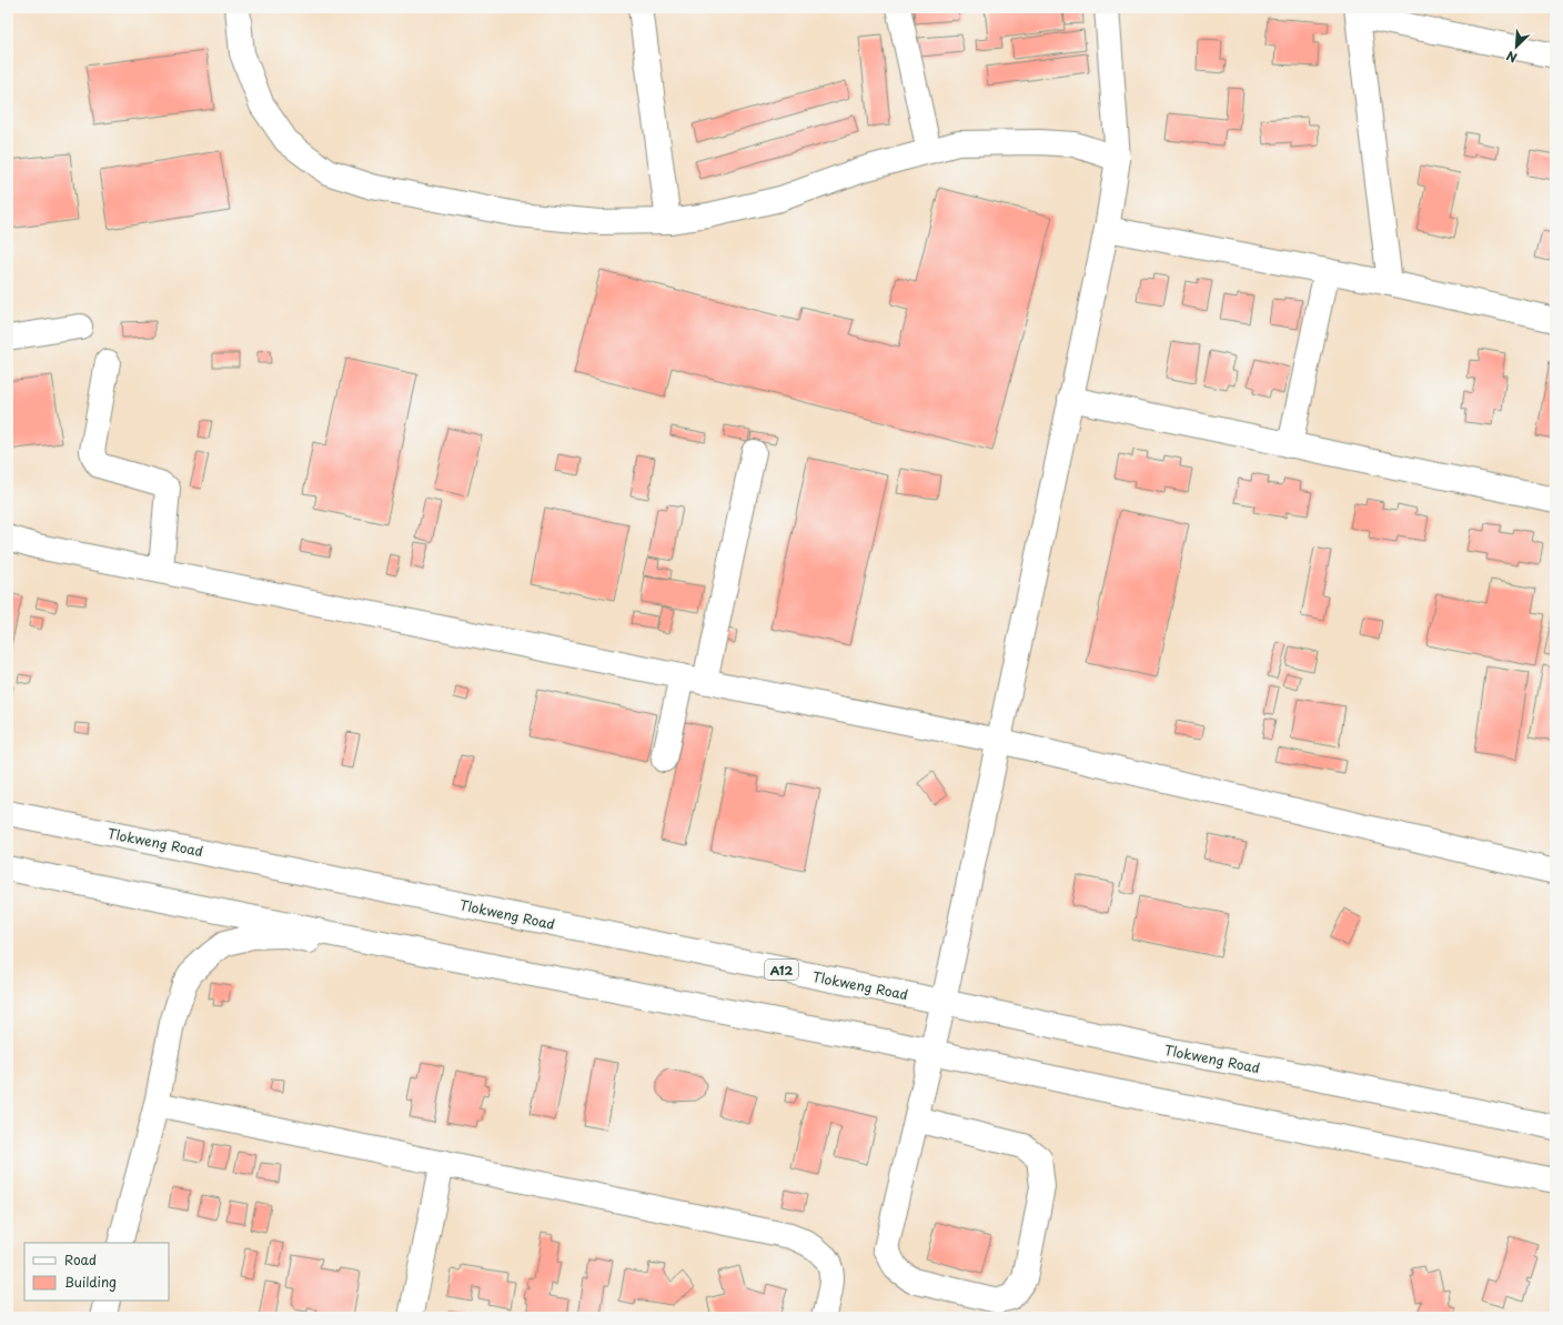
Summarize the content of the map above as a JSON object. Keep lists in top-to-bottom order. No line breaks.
{"streets":{"street":["Tlokweng Road","A12"]},"legend":["Road","Building"],"north":"bottom left"}
